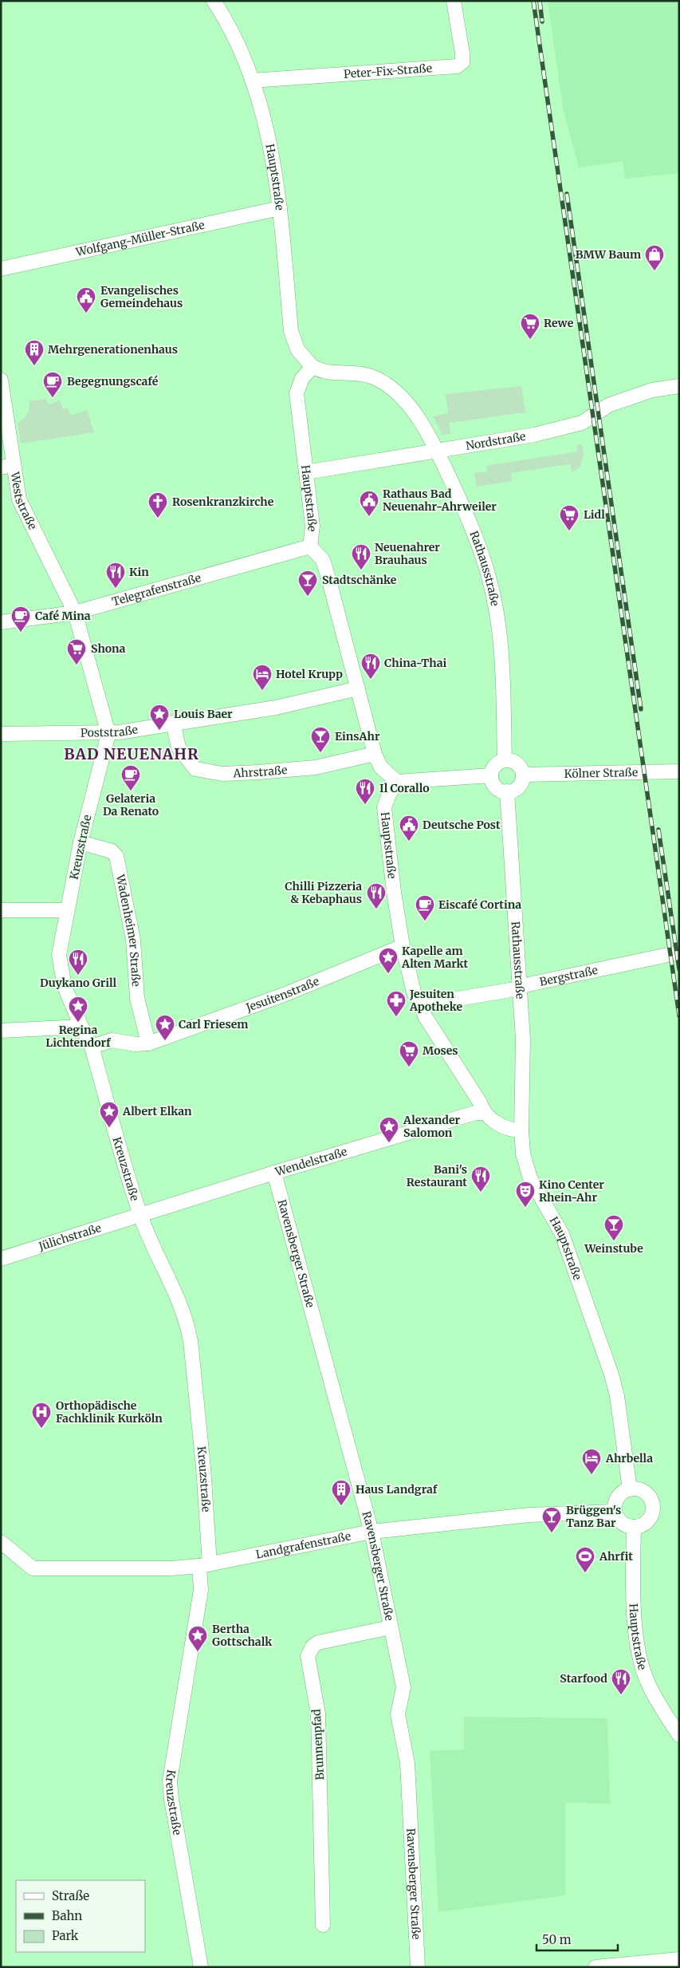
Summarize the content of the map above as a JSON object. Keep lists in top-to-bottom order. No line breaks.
{"streets":{"street":["Peter-Fix-Straße","Hauptstraße","Wolfgang-Müller-Straße","Nordstraße","Weststraße","Rathausstraße","Telegrafenstraße","Poststraße","Ahrstraße","Kölner Straße","Kreuzstraße","Wadenheimer Straße","Bergstraße","Jesuitenstraße","Wendelstraße","Jülichstraße","Ravensberger Straße","Landgrafenstraße","Brunnenpfad"]},"crossings":[["Peter-Fix-Straße","Hauptstraße"],["Hauptstraße","Wolfgang-Müller-Straße"],["Hauptstraße","Nordstraße"],["Hauptstraße","Rathausstraße"],["Hauptstraße","Telegrafenstraße"],["Hauptstraße","Poststraße"],["Hauptstraße","Ahrstraße"],["Hauptstraße","Bergstraße"],["Hauptstraße","Jesuitenstraße"],["Hauptstraße","Wendelstraße"],["Hauptstraße","Landgrafenstraße"],["Nordstraße","Rathausstraße"],["Weststraße","Telegrafenstraße"],["Rathausstraße","Kölner Straße"],["Rathausstraße","Bergstraße"],["Poststraße","Ahrstraße"],["Poststraße","Kreuzstraße"],["Kreuzstraße","Wadenheimer Straße"],["Kreuzstraße","Jesuitenstraße"],["Kreuzstraße","Wendelstraße"],["Kreuzstraße","Jülichstraße"],["Kreuzstraße","Landgrafenstraße"],["Wadenheimer Straße","Jesuitenstraße"],["Wendelstraße","Jülichstraße"],["Wendelstraße","Ravensberger Straße"],["Ravensberger Straße","Landgrafenstraße"],["Ravensberger Straße","Brunnenpfad"]],"districts":["BAD NEUENAHR"],"places":{"shop":["BMW Baum"],"public building":["Evangelisches Gemeindehaus","Rathaus Bad Neuenahr-Ahrweiler","Deutsche Post"],"supermarket":["Rewe","Lidl","Shona","Moses"],"building":["Mehrgenerationenhaus","Haus Landgraf"],"cafe":["Begegnungscafé","Café Mina","Gelateria Da Renato","Eiscafé Cortina"],"church":["Rosenkranzkirche"],"restaurant":["Neuenahrer Brauhaus","Kin","China-Thai","Il Corallo","Chilli Pizzeria & Kebaphaus","Duykano Grill","Bani's Restaurant","Starfood"],"bar":["Stadtschänke","EinsAhr","Weinstube","Brüggen's Tanz Bar"],"hotel":["Hotel Krupp","Ahrbella"],"place":["Louis Baer","Kapelle am Alten Markt","Regina Lichtendorf","Carl Friesem","Albert Elkan","Alexander Salomon","Bertha Gottschalk"],"pharmacy":["Jesuiten Apotheke"],"theatre":["Kino Center Rhein-Ahr"],"hospital":["Orthopädische Fachklinik Kurköln"],"sports":["Ahrfit"]},"legend":["Straße","Bahn","Park"],"scale_bar":"50 m"}
